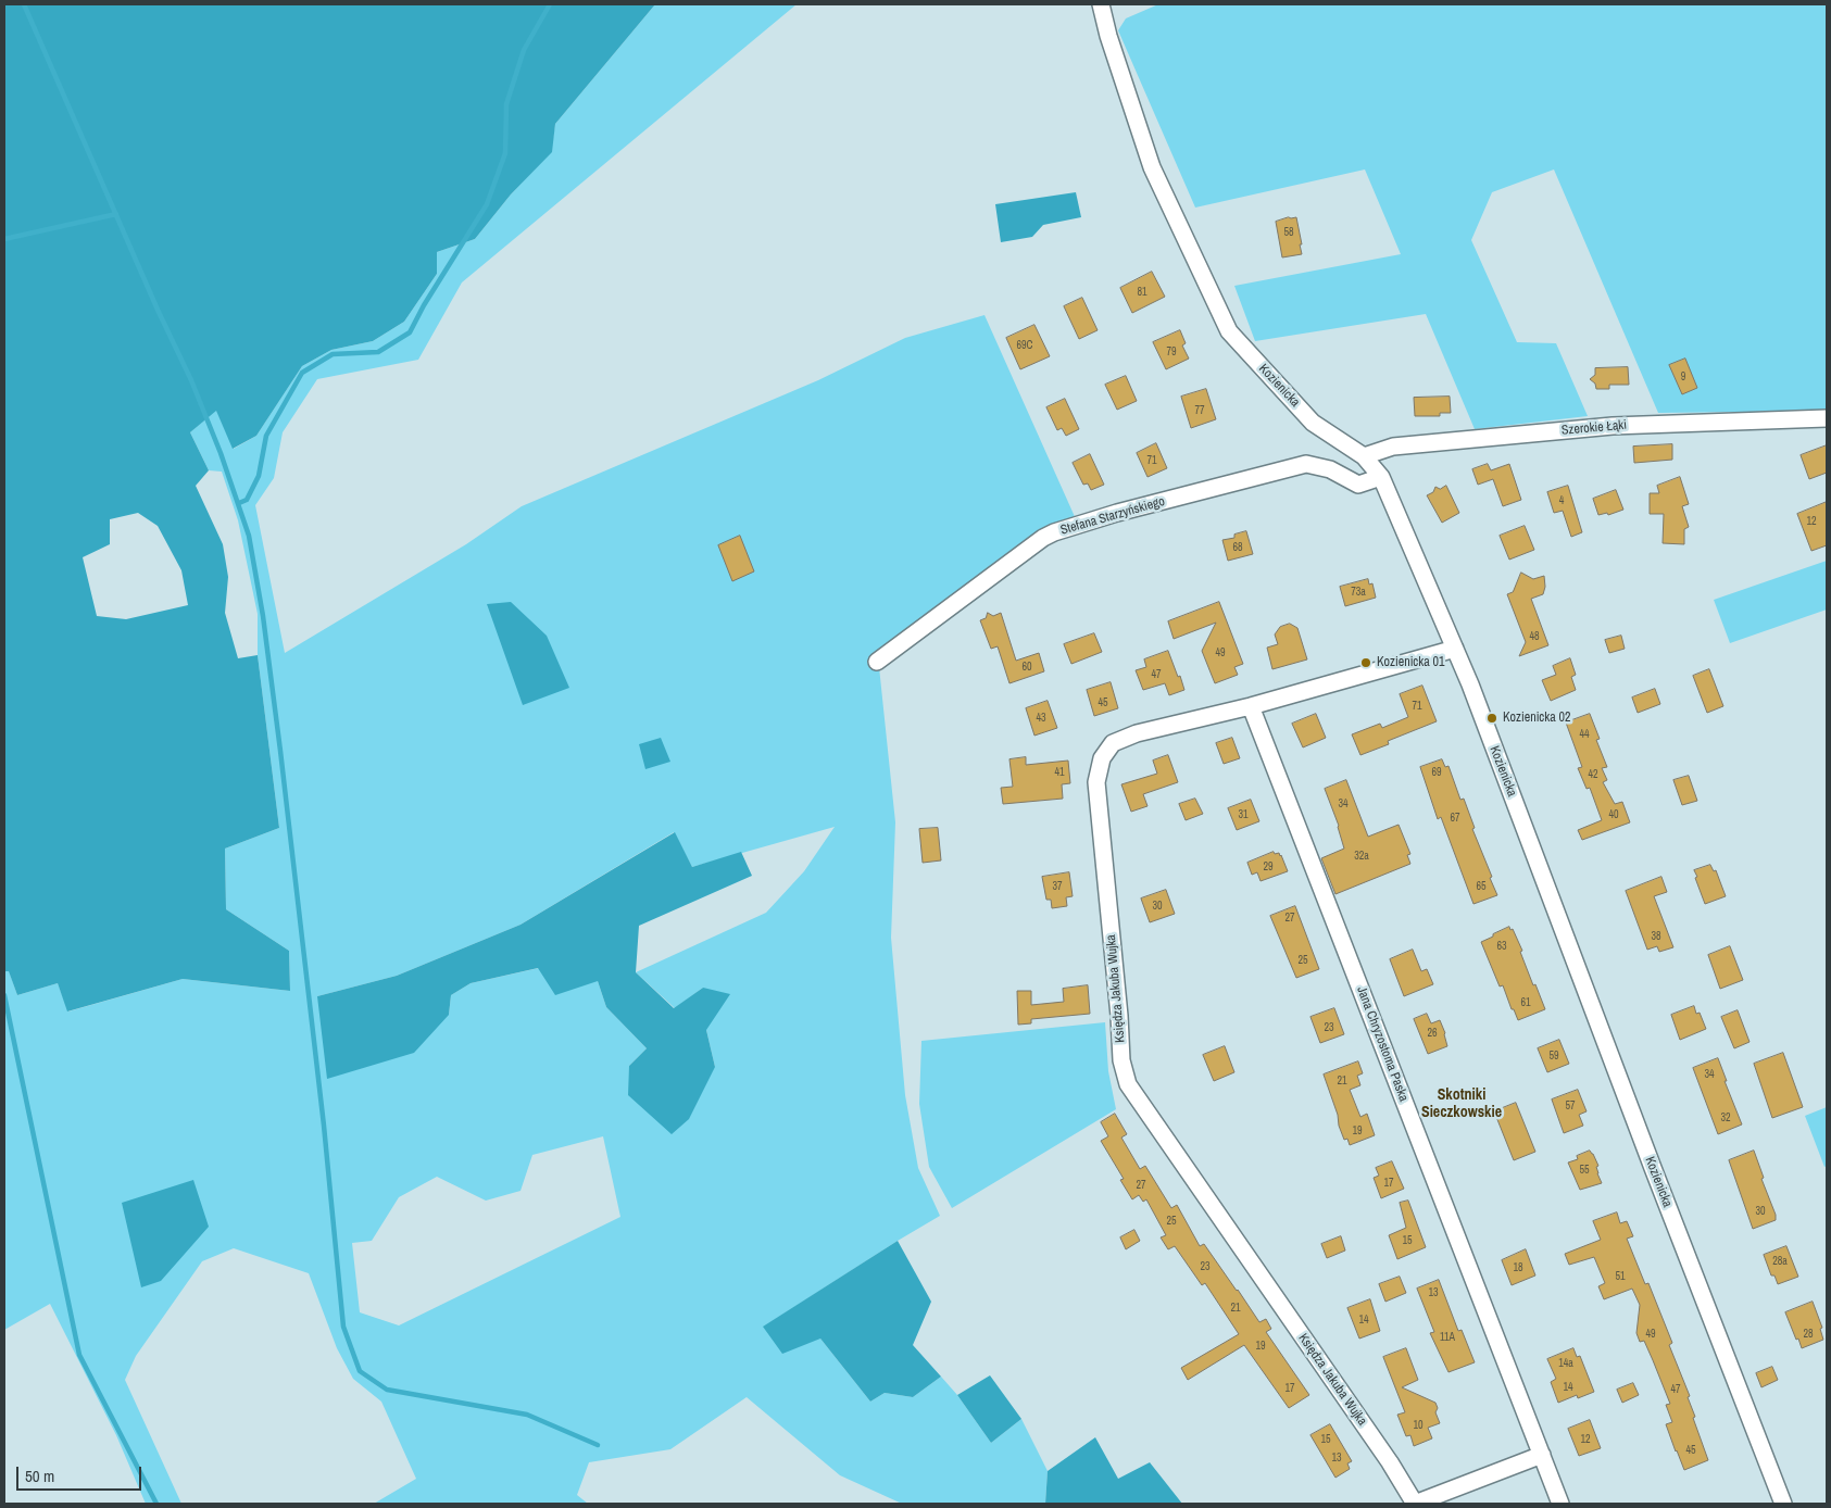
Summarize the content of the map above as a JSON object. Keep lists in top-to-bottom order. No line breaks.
{"streets":{"street":["Kozienicka","Szerokie Łąki","Stefana Starzyńskiego","Księdza Jakuba Wujka","Jana Chryzostoma Paska"]},"crossings":[["Kozienicka","Szerokie Łąki"],["Kozienicka","Stefana Starzyńskiego"],["Kozienicka","Księdza Jakuba Wujka"],["Księdza Jakuba Wujka","Jana Chryzostoma Paska"]],"districts":["Skotniki Sieczkowskie"],"places":["Kozienicka 01","Kozienicka 02"],"house_numbers":["58","81","69C","79","9","77","71","4","12","68","73a","48","49","60","47","45","71","43","44","41","69","42","34","31","40","67","32a","29","37","65","30","27","38","63","25","61","23","26","59","34","21","57","32","19","55","17","27","30","25","15","28a","23","18","51","13","21","14","49","28","11A","19","14a","14","17","47","10","15","12","45","13"],"scale_bar":"50 m"}
